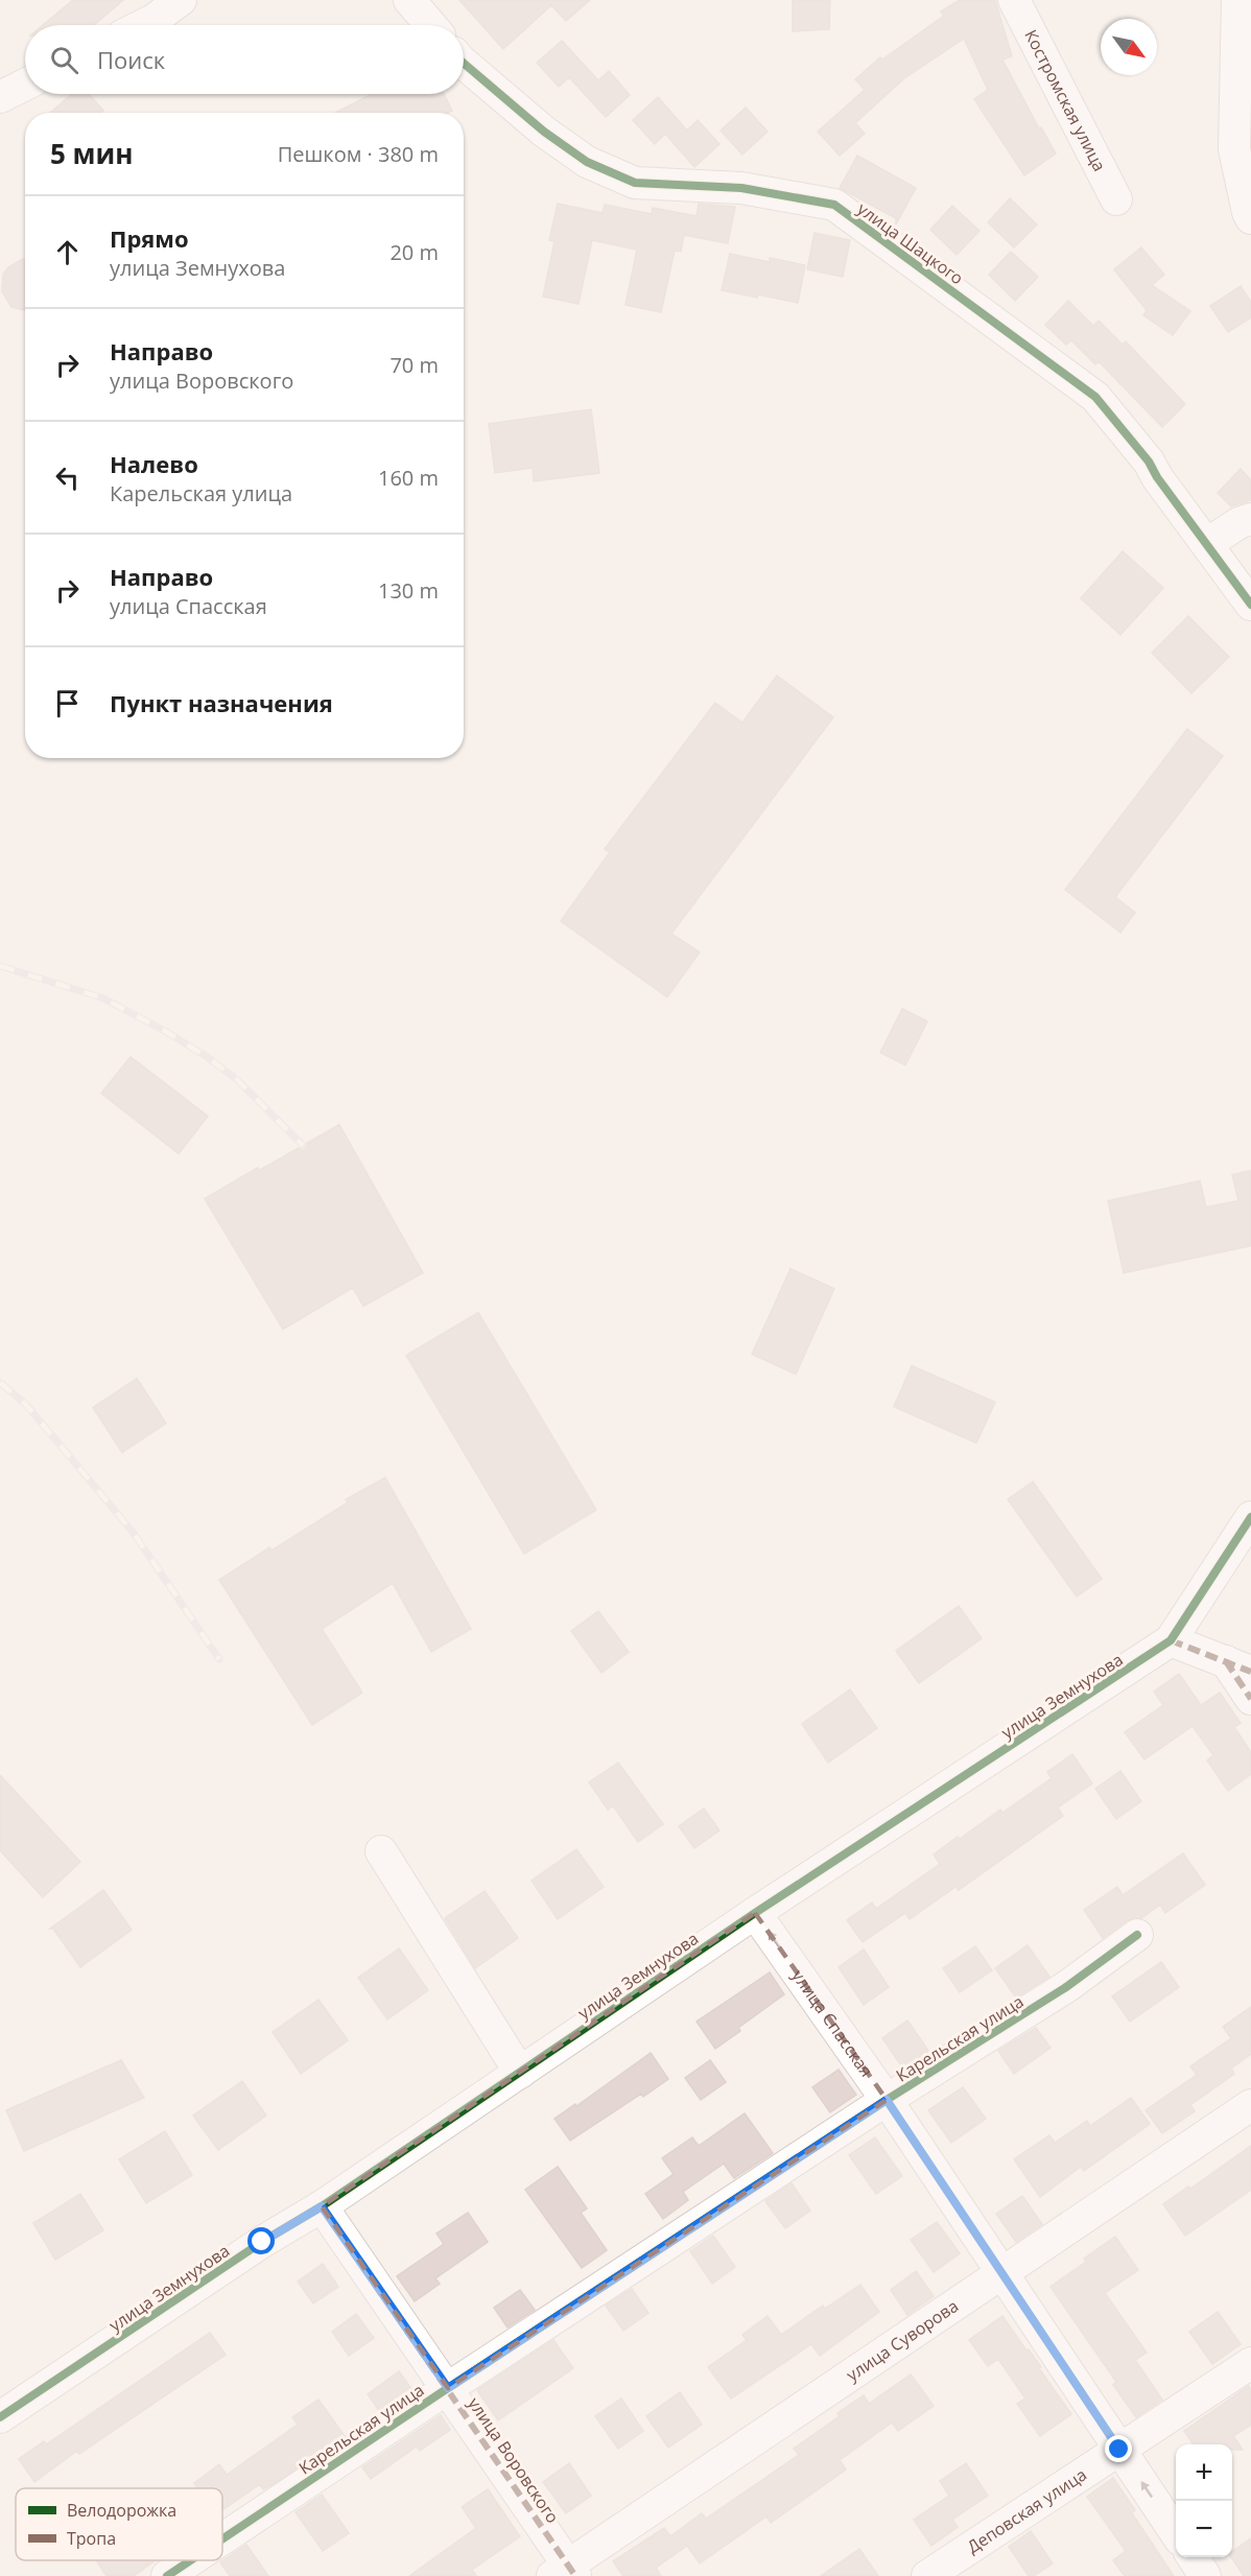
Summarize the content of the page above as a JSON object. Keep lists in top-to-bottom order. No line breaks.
{"streets":{"street":["Костромская улица","улица Шацкого","улица Земнухова","улица Спасская","Карельская улица","улица Суворова","улица Воровского","Деповская улица"]},"crossings":[["улица Земнухова","улица Спасская"],["улица Земнухова","улица Воровского"],["улица Спасская","Карельская улица"],["улица Спасская","улица Суворова"],["улица Спасская","Деповская улица"],["Карельская улица","улица Воровского"],["улица Суворова","улица Воровского"]],"one_way":["улица Спасская"],"legend":["Велодорожка","Тропа"],"north":"bottom right","page":{"search":"Поиск","heading":["5 мин","Пешком · 380 m"],"list":[["Прямо","улица Земнухова","20 m"],["Направо","улица Воровского","70 m"],["Налево","Карельская улица","160 m"],["Направо","улица Спасская","130 m"],"Пункт назначения"],"map_buttons":["+","−"]}}
